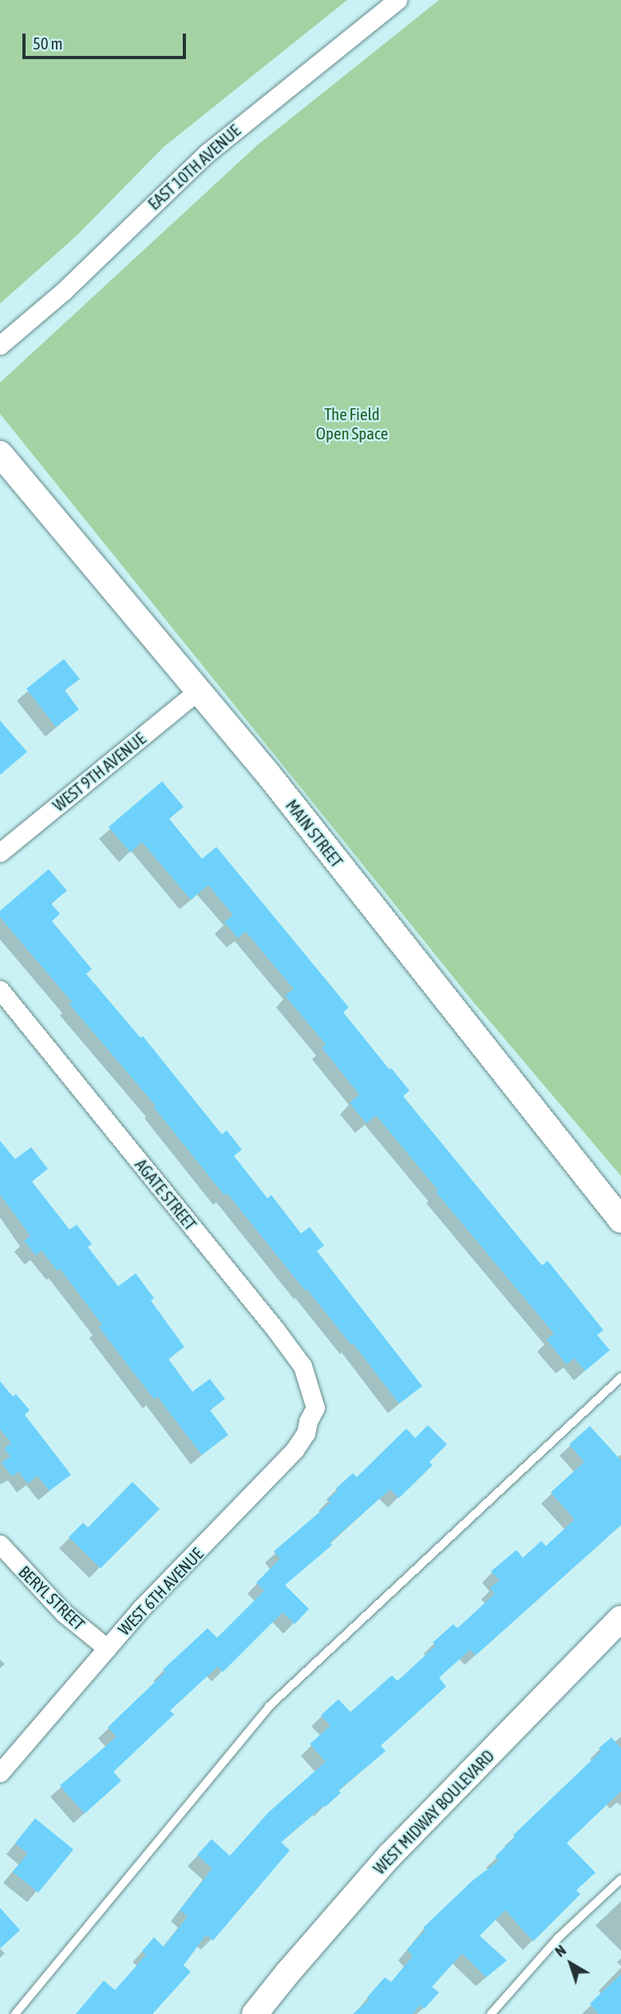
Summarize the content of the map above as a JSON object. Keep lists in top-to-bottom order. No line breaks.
{"streets":{"main road":["MAIN STREET","WEST MIDWAY BOULEVARD"],"street":["EAST 10TH AVENUE","WEST 9TH AVENUE","AGATE STREET","WEST 6TH AVENUE","BERYL STREET"]},"crossings":[["WEST 9TH AVENUE","MAIN STREET"],["AGATE STREET","WEST 6TH AVENUE"],["WEST 6TH AVENUE","BERYL STREET"]],"parks":["The Field Open Space"],"scale_bar":"50 m","north":"top left"}
